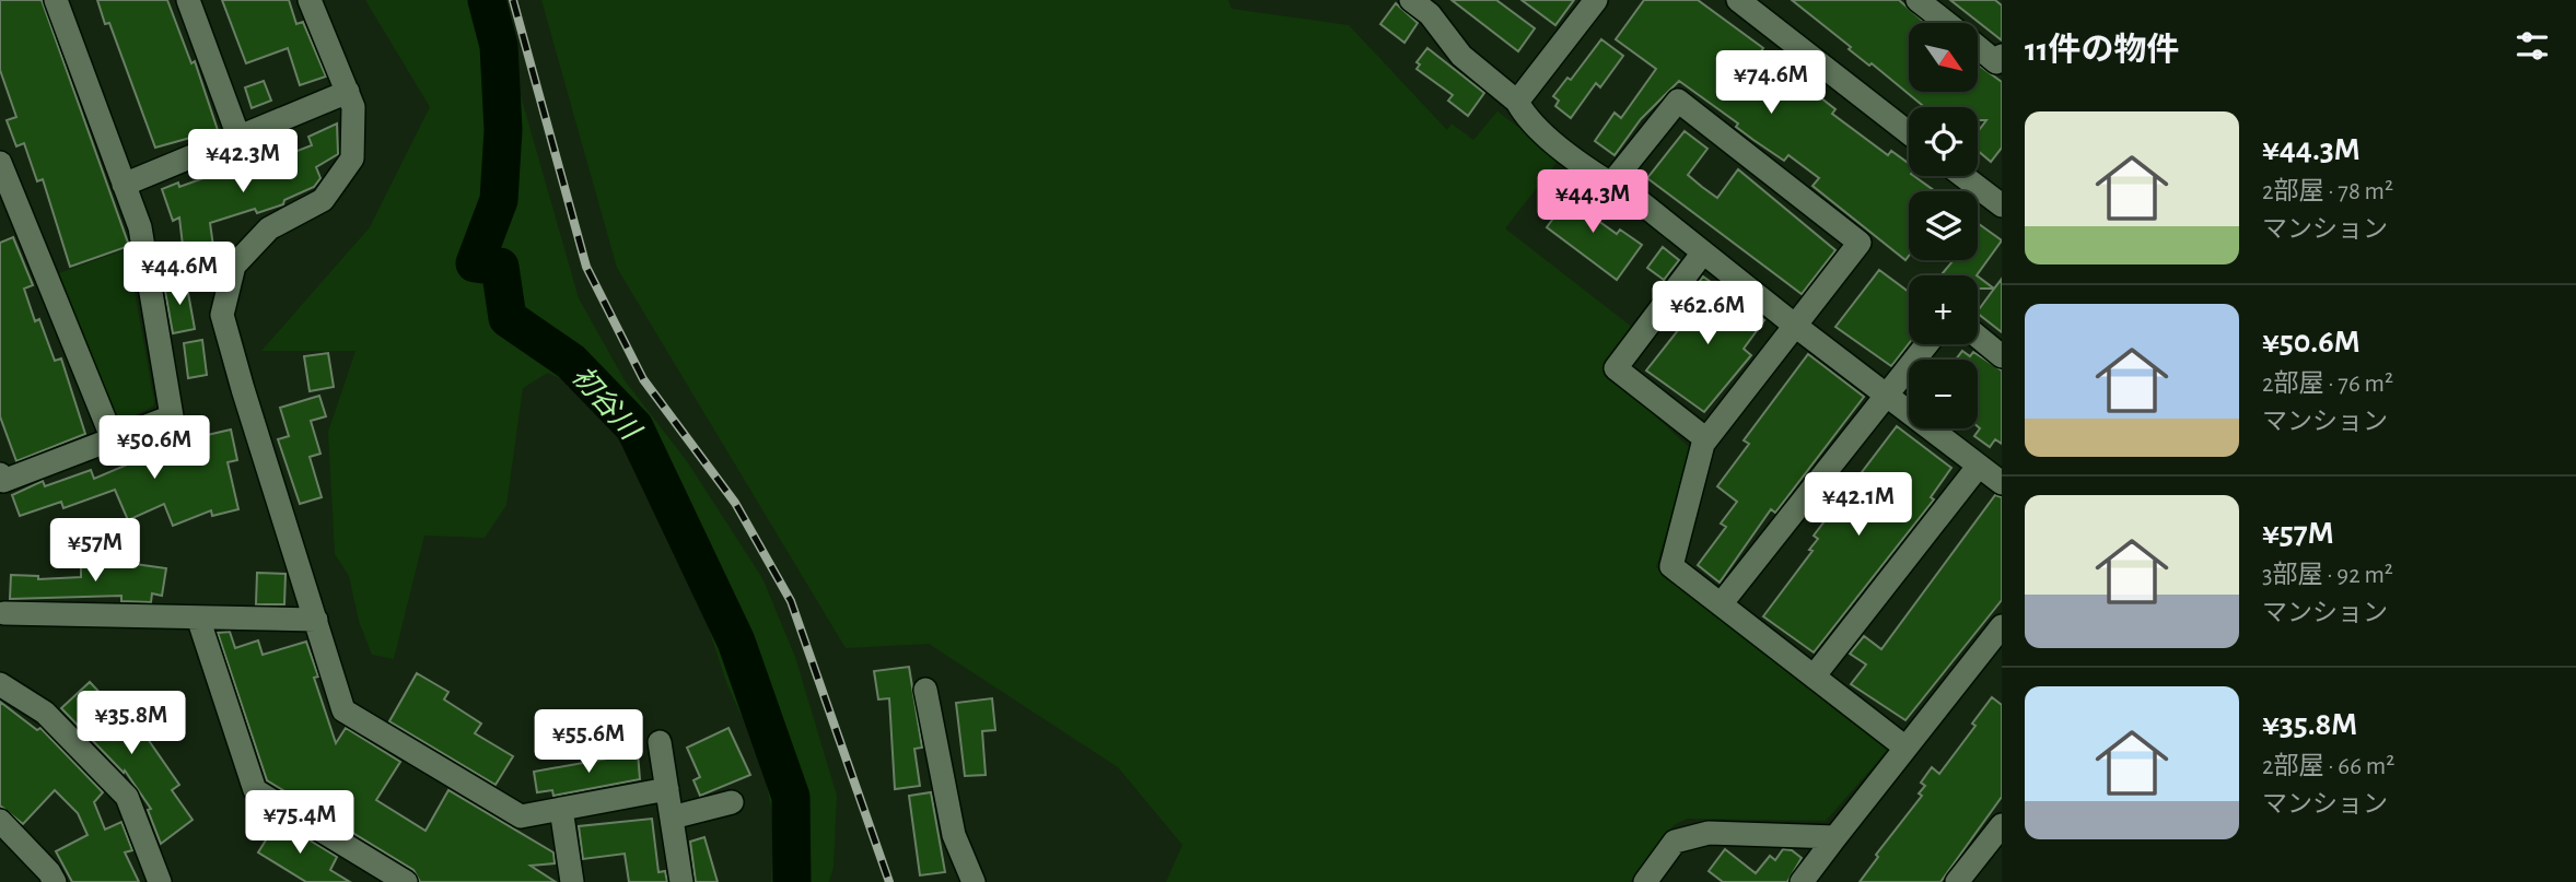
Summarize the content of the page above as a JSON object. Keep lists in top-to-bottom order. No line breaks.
{"water":["初谷川"],"north":"bottom right","page":{"heading":"11件の物件","map_buttons":["+","−"],"price":["¥74.6M","¥42.3M","¥44.3M","¥44.6M","¥62.6M","¥50.6M","¥42.1M","¥57M","¥35.8M","¥55.6M","¥75.4M"],"list":[{"name":"¥44.3M","note":"2部屋 · 78 m² · マンション"},{"name":"¥50.6M","note":"2部屋 · 76 m² · マンション"},{"name":"¥57M","note":"3部屋 · 92 m² · マンション"},{"name":"¥35.8M","note":"2部屋 · 66 m² · マンション"}]}}
